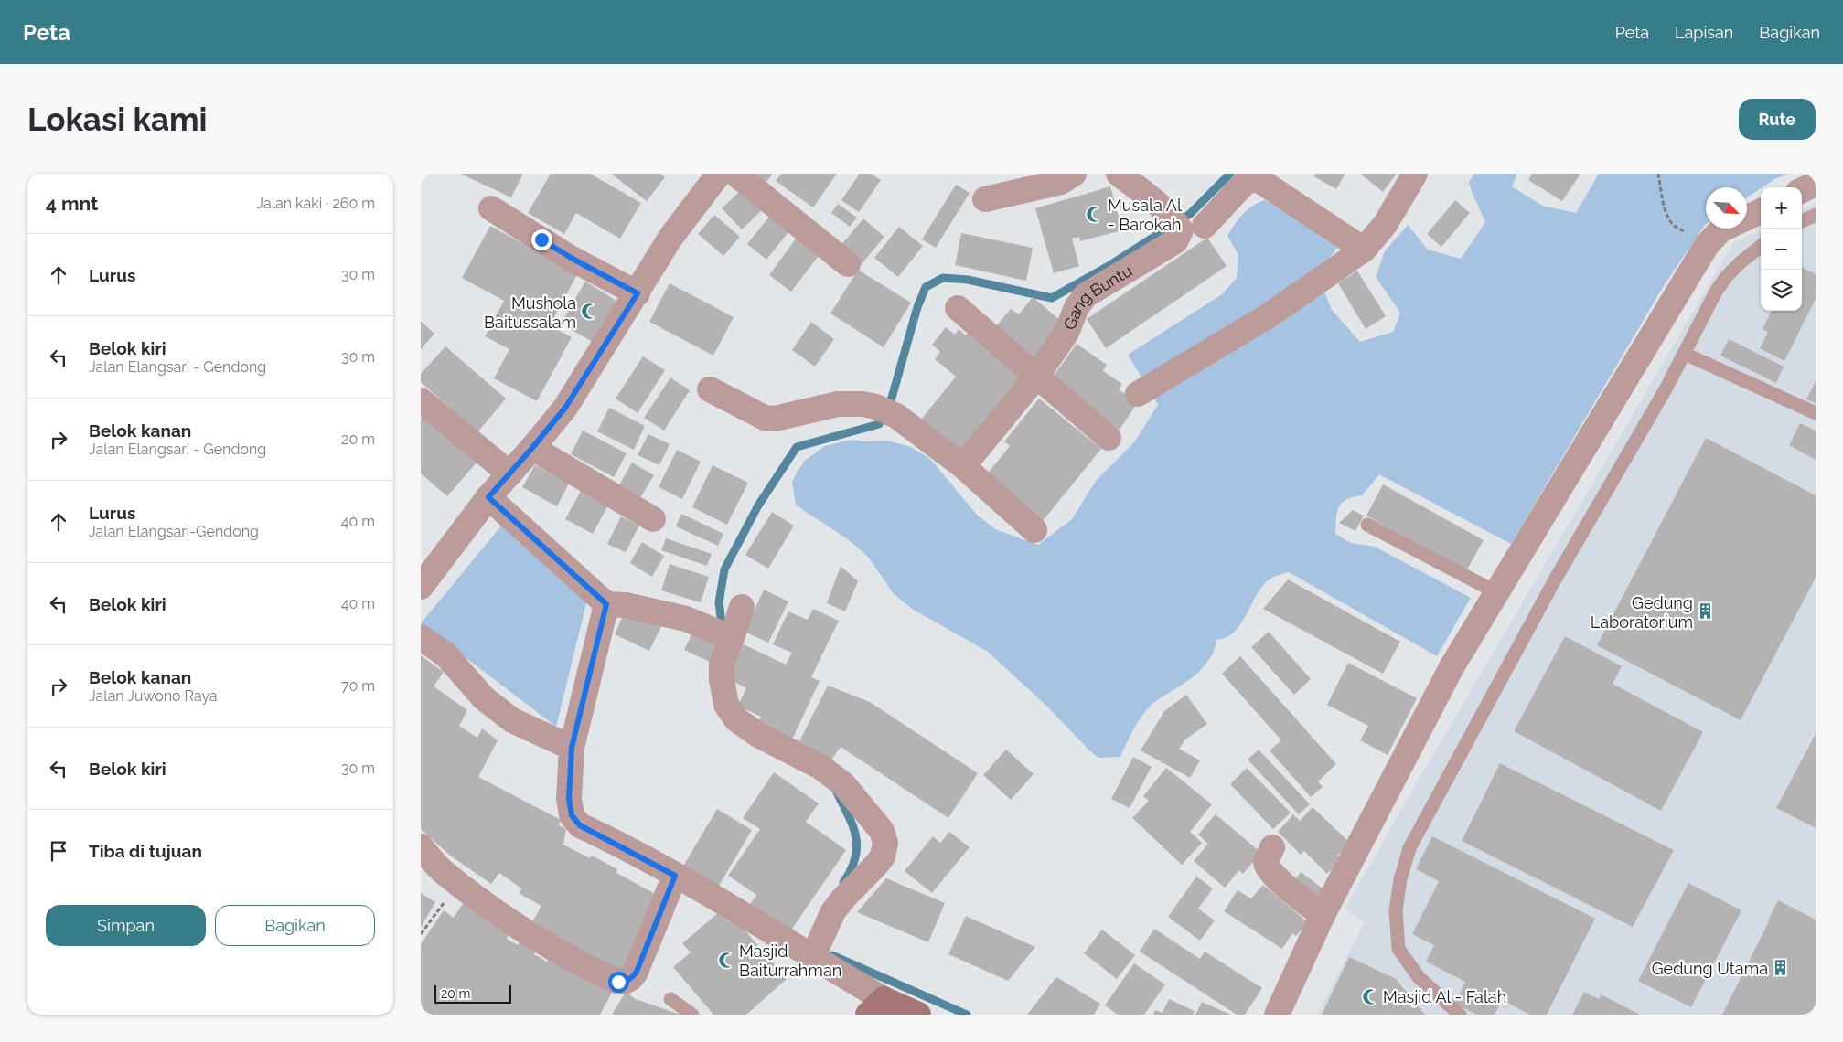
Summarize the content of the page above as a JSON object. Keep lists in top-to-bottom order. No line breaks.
{"streets":{"street":["Gang Buntu"]},"places":{"mosque":["Musala Al - Barokah","Mushola Baitussalam","Masjid Baiturrahman","Masjid Al - Falah"],"building":["Gedung Laboratorium","Gedung Utama"]},"scale_bar":"20 m","north":"bottom right","page":{"header":"Peta","nav":["Peta","Lapisan","Bagikan"],"buttons":["Rute",["Simpan","Bagikan"]],"title":"Lokasi kami","heading":["4 mnt","Jalan kaki · 260 m"],"map_buttons":["+","−"],"list":[["Lurus","30 m"],["Belok kiri","Jalan Elangsari - Gendong","30 m"],["Belok kanan","Jalan Elangsari - Gendong","20 m"],["Lurus","Jalan Elangsari-Gendong","40 m"],["Belok kiri","40 m"],["Belok kanan","Jalan Juwono Raya","70 m"],["Belok kiri","30 m"],"Tiba di tujuan"],"scale":"20 m"}}
